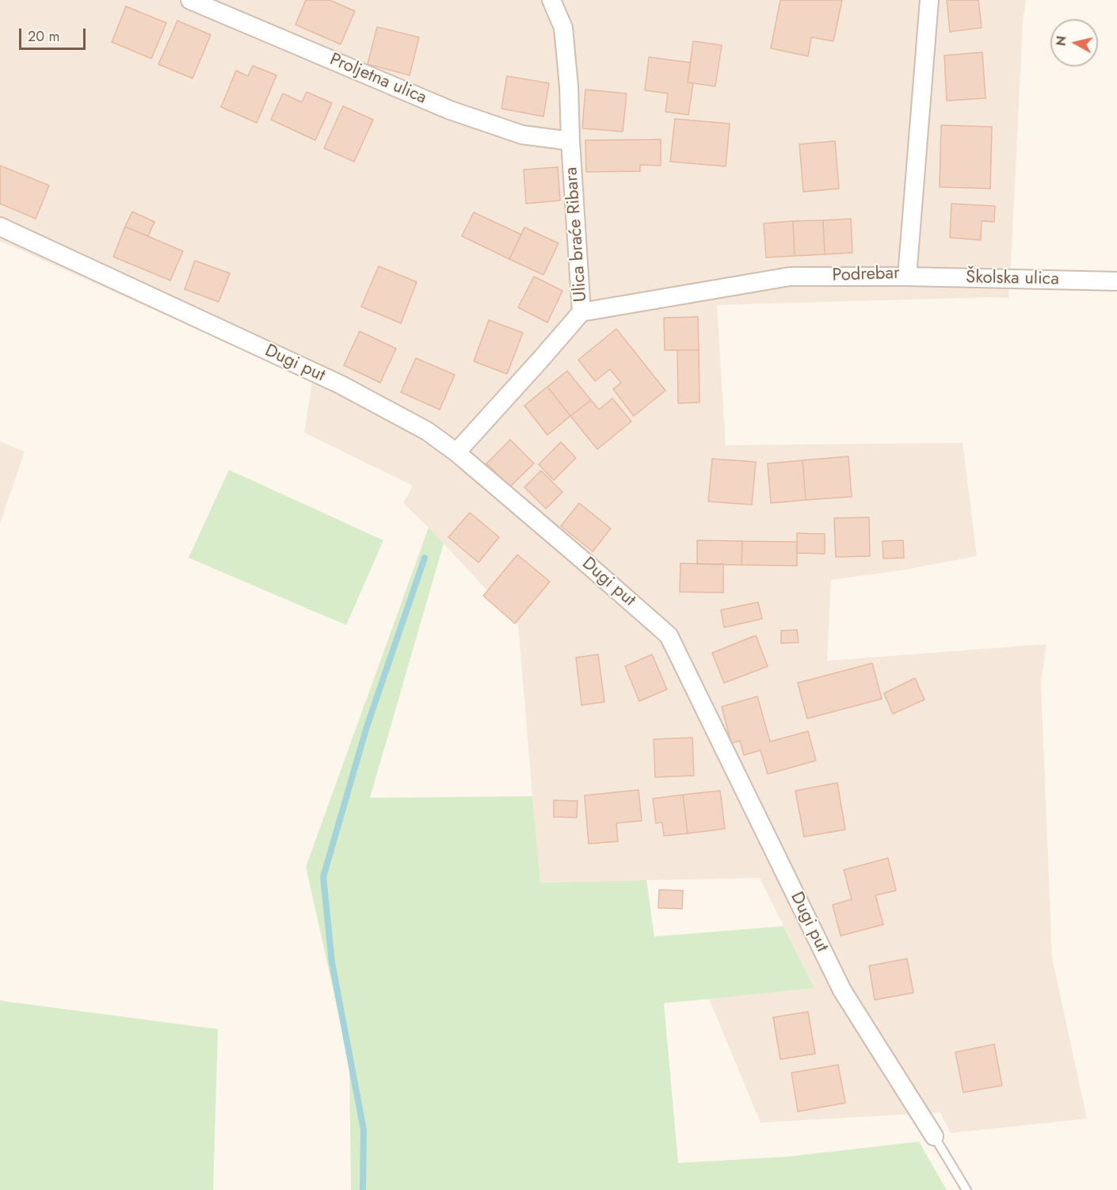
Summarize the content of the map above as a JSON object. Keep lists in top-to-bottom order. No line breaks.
{"streets":{"street":["Proljetna ulica","Ulica braće Ribara","Podrebar","Školska ulica","Dugi put"]},"crossings":[["Proljetna ulica","Ulica braće Ribara"],["Ulica braće Ribara","Podrebar"],["Ulica braće Ribara","Dugi put"],["Podrebar","Školska ulica"]],"scale_bar":"20 m","north":"left"}
